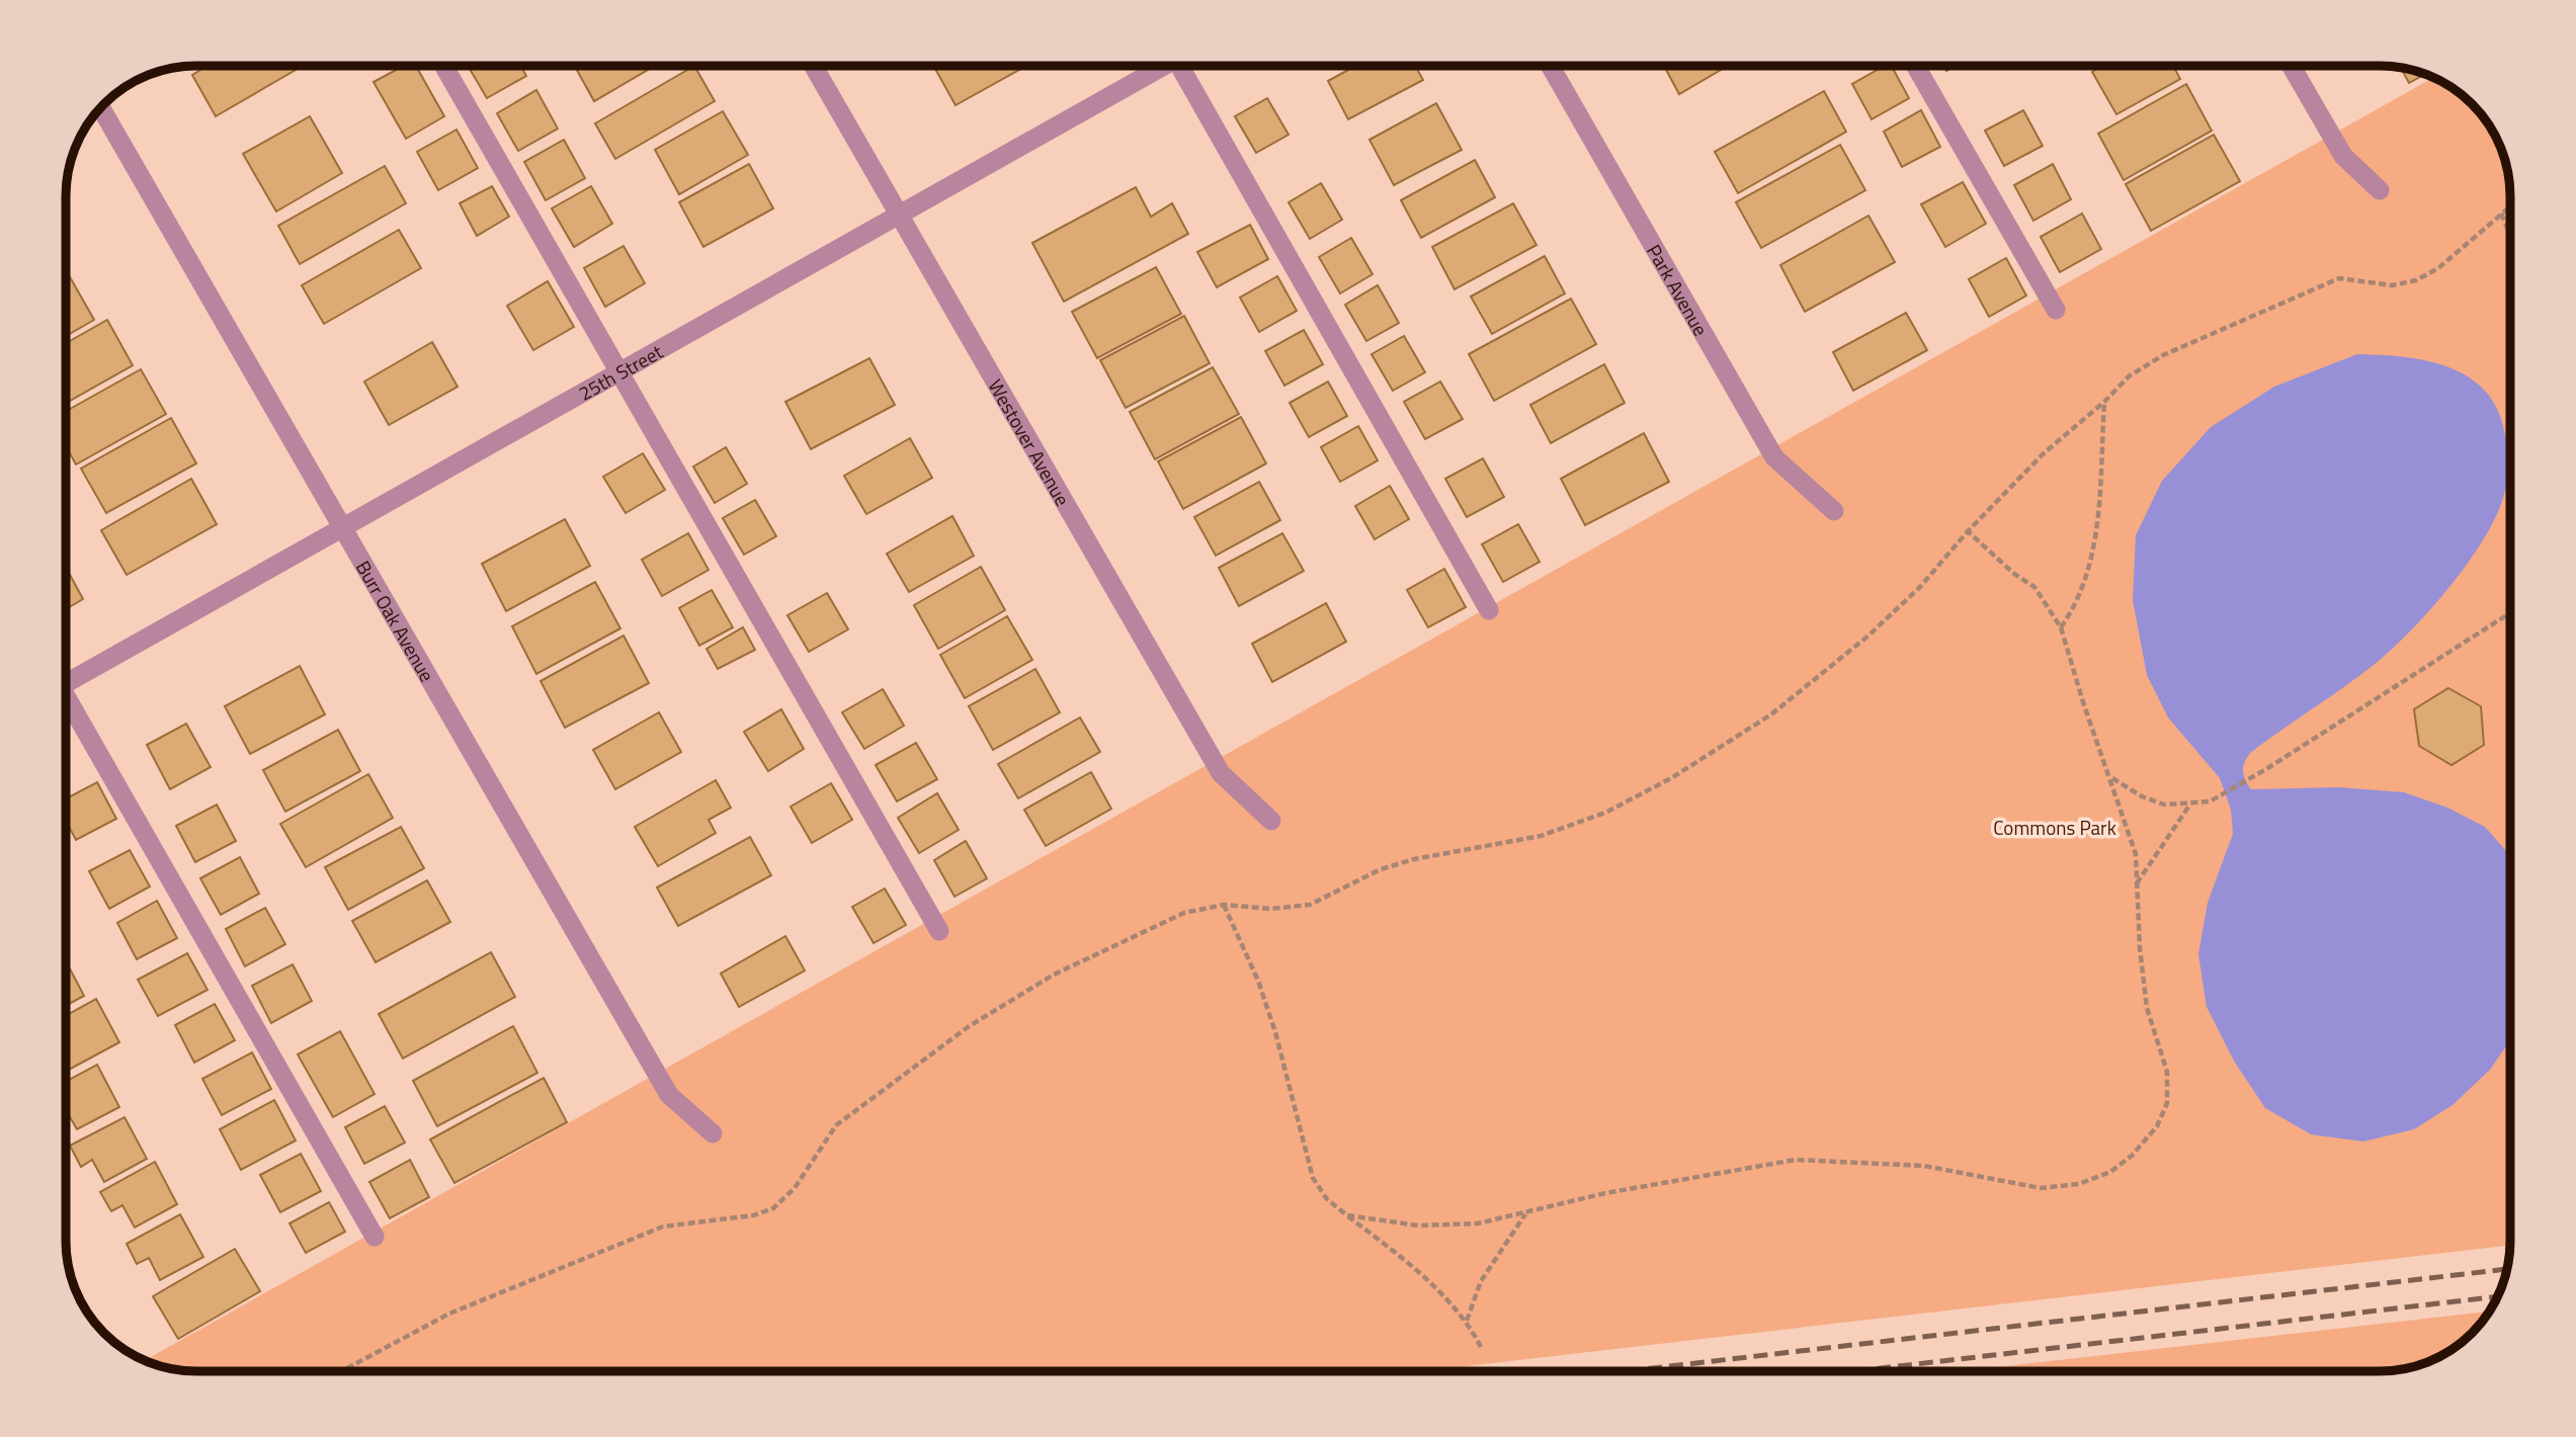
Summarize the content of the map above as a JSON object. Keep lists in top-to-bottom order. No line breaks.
{"streets":{"street":["Park Avenue","25th Street","Westover Avenue","Burr Oak Avenue"]},"crossings":[["25th Street","Westover Avenue"],["25th Street","Burr Oak Avenue"]],"parks":["Commons Park"]}
